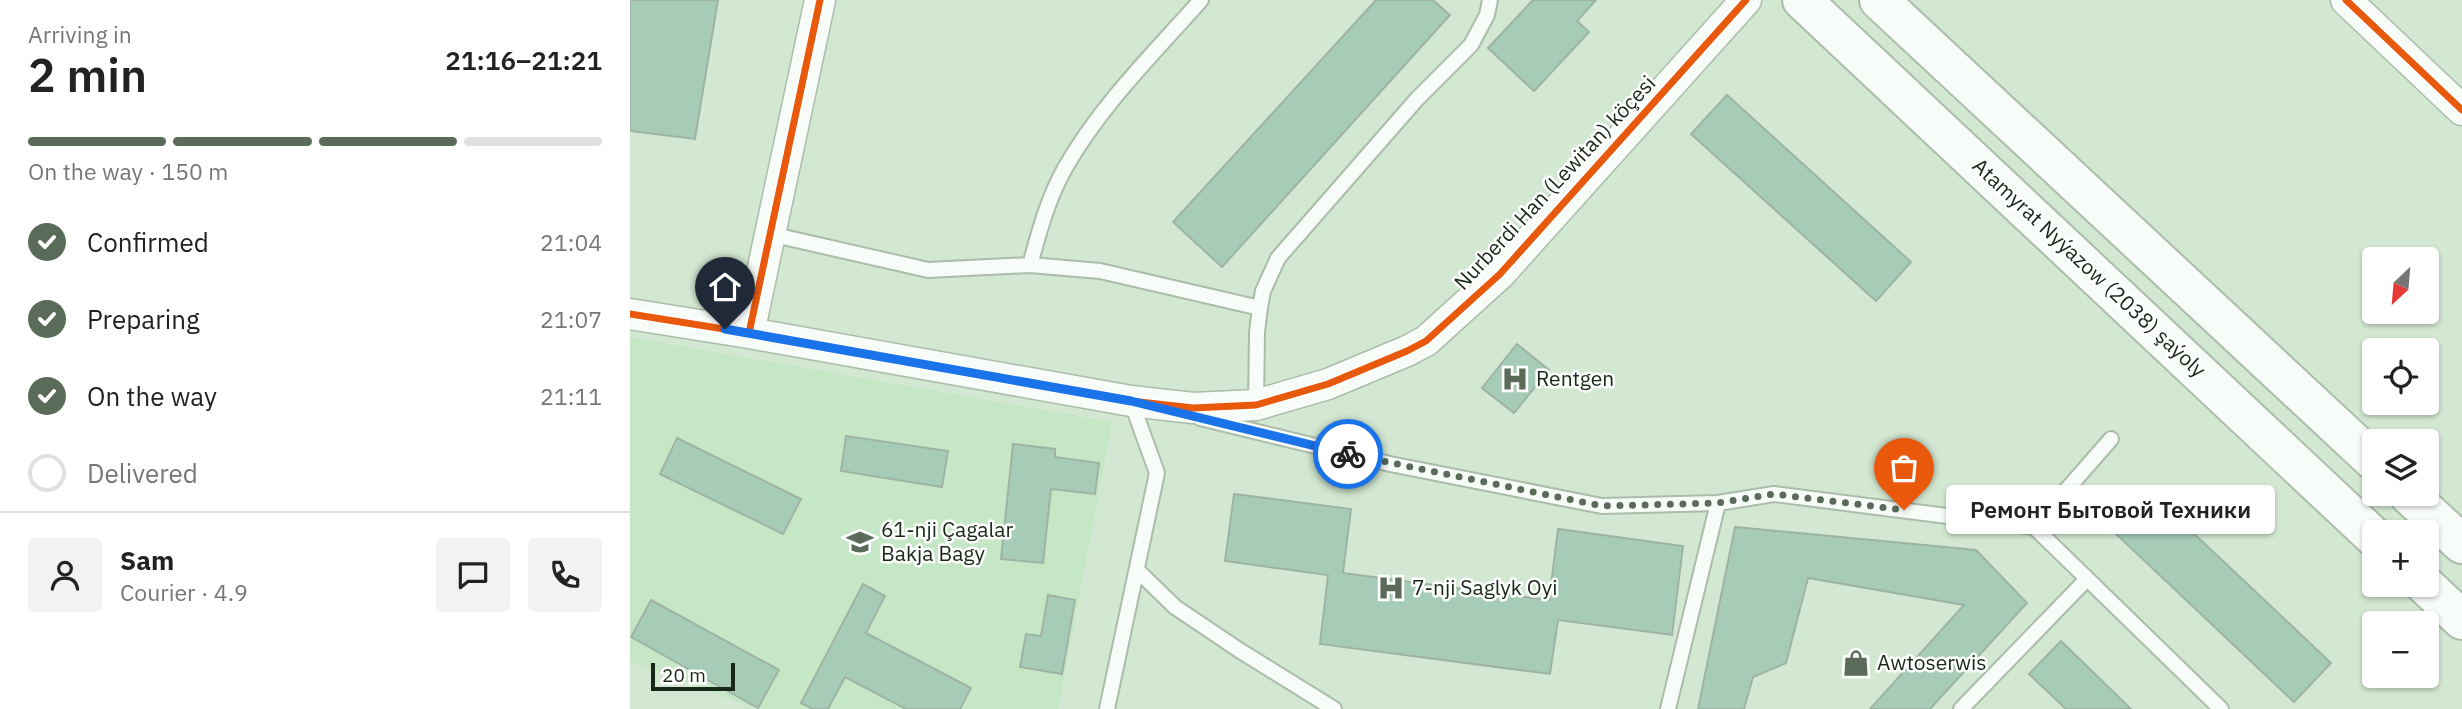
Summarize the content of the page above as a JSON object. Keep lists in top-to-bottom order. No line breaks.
{"streets":{"main road":["Atamyrat Nyýazow (2038) şaýoly"],"street":["Nurberdi Han (Lewitan) köçesi"]},"places":{"hospital":["Rentgen","7-nji Saglyk Oyi"],"other":["Ремонт Бытовой Техники"],"school or university":["61-nji Çagalar Bakja Bagy"],"shop":["Awtoserwis"]},"scale_bar":"20 m","north":"bottom left","page":{"heading":["2 min","Arriving in","21:16–21:21"],"panel":["Sam","Courier · 4.9"],"bar":"On the way · 150 m","list":[["Confirmed","21:04"],["Preparing","21:07"],["On the way","21:11"],"Delivered"],"map_buttons":["+","−"],"bubble":"Ремонт Бытовой Техники","scale":"20 m"}}
